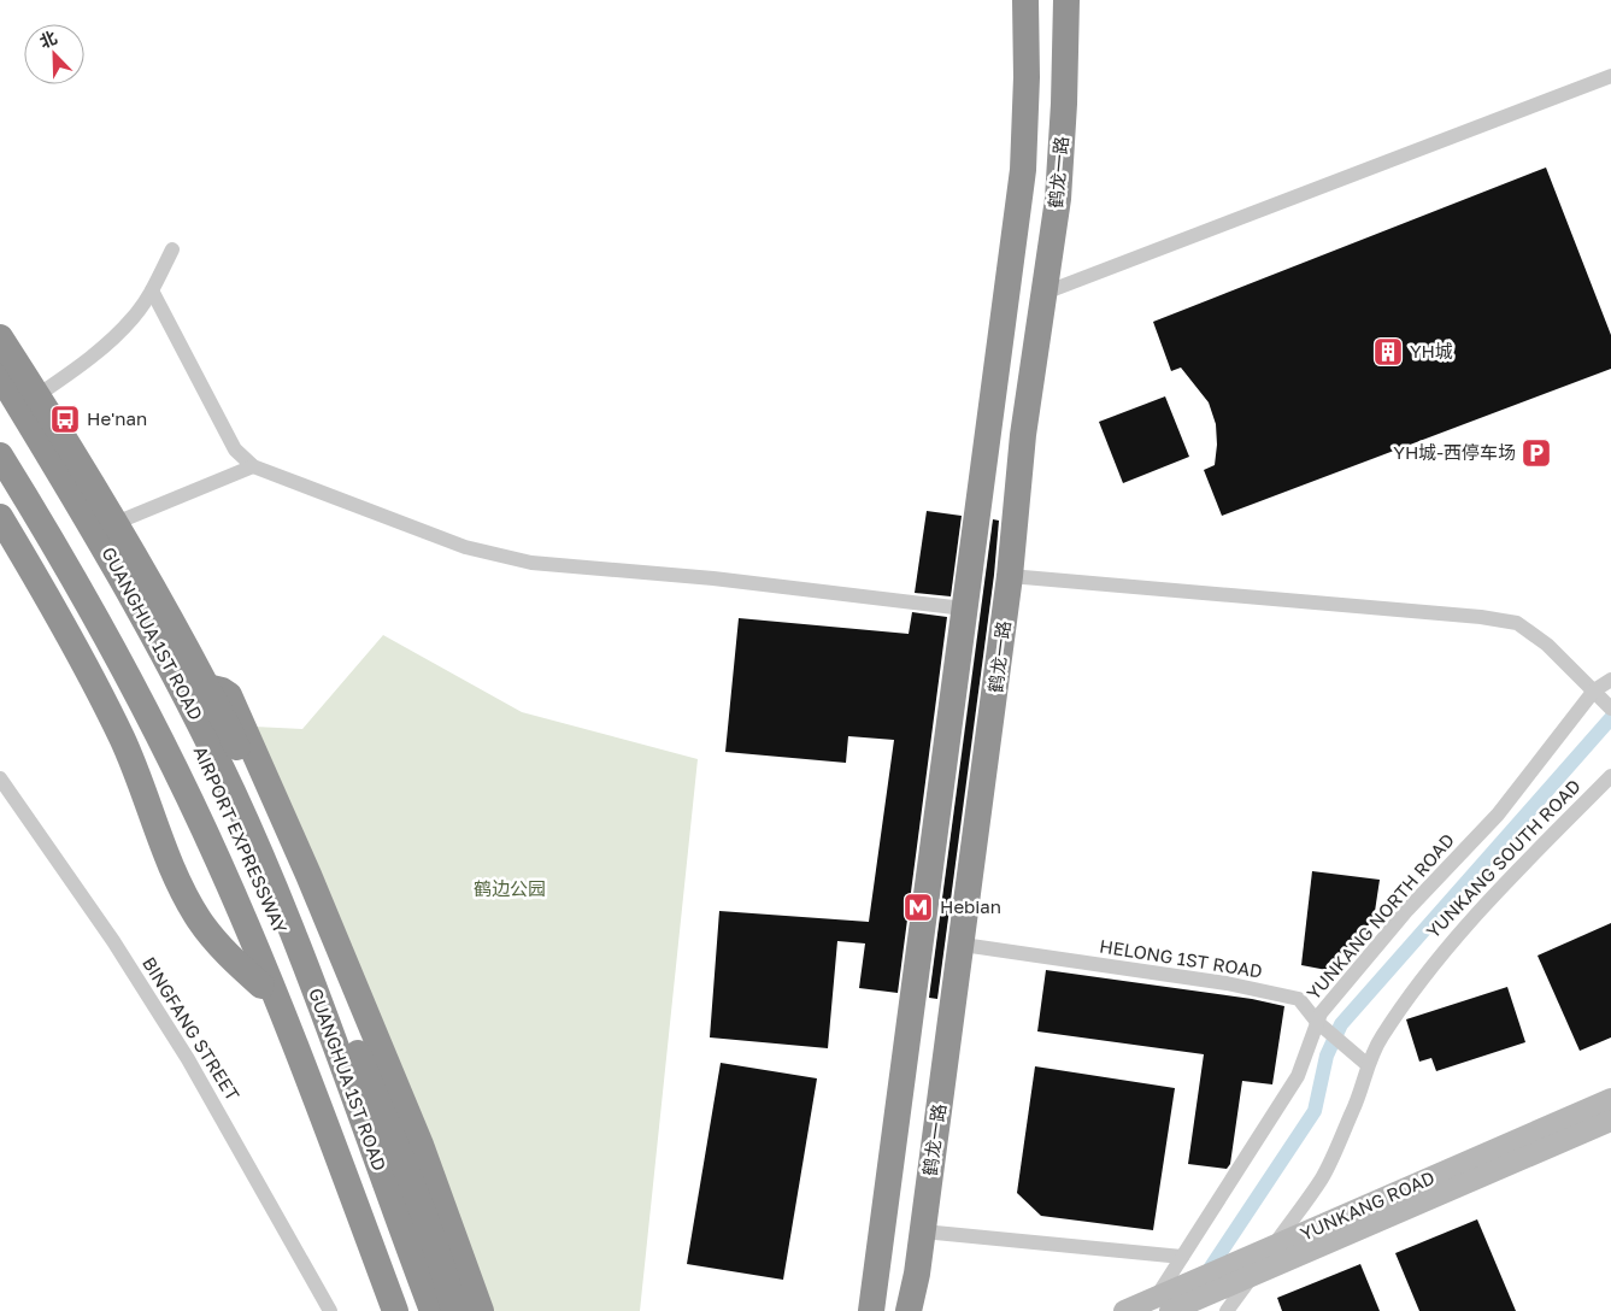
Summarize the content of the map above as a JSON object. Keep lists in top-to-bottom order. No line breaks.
{"streets":{"highway":["鹤龙一路","GUANGHUA 1ST ROAD","AIRPORT EXPRESSWAY"],"street":["YUNKANG SOUTH ROAD","YUNKANG NORTH ROAD","HELONG 1ST ROAD","BINGFANG STREET","YUNKANG ROAD"]},"crossings":[["鹤龙一路","HELONG 1ST ROAD"],["GUANGHUA 1ST ROAD","AIRPORT EXPRESSWAY"],["YUNKANG SOUTH ROAD","HELONG 1ST ROAD"],["YUNKANG SOUTH ROAD","YUNKANG ROAD"],["YUNKANG NORTH ROAD","HELONG 1ST ROAD"],["YUNKANG NORTH ROAD","YUNKANG ROAD"]],"parks":["鹤边公园"],"places":{"building":["YH城"],"bus stop":["He'nan"],"parking":["YH城-西停车场"],"metro station":["Hebian"]},"north":"top left"}
